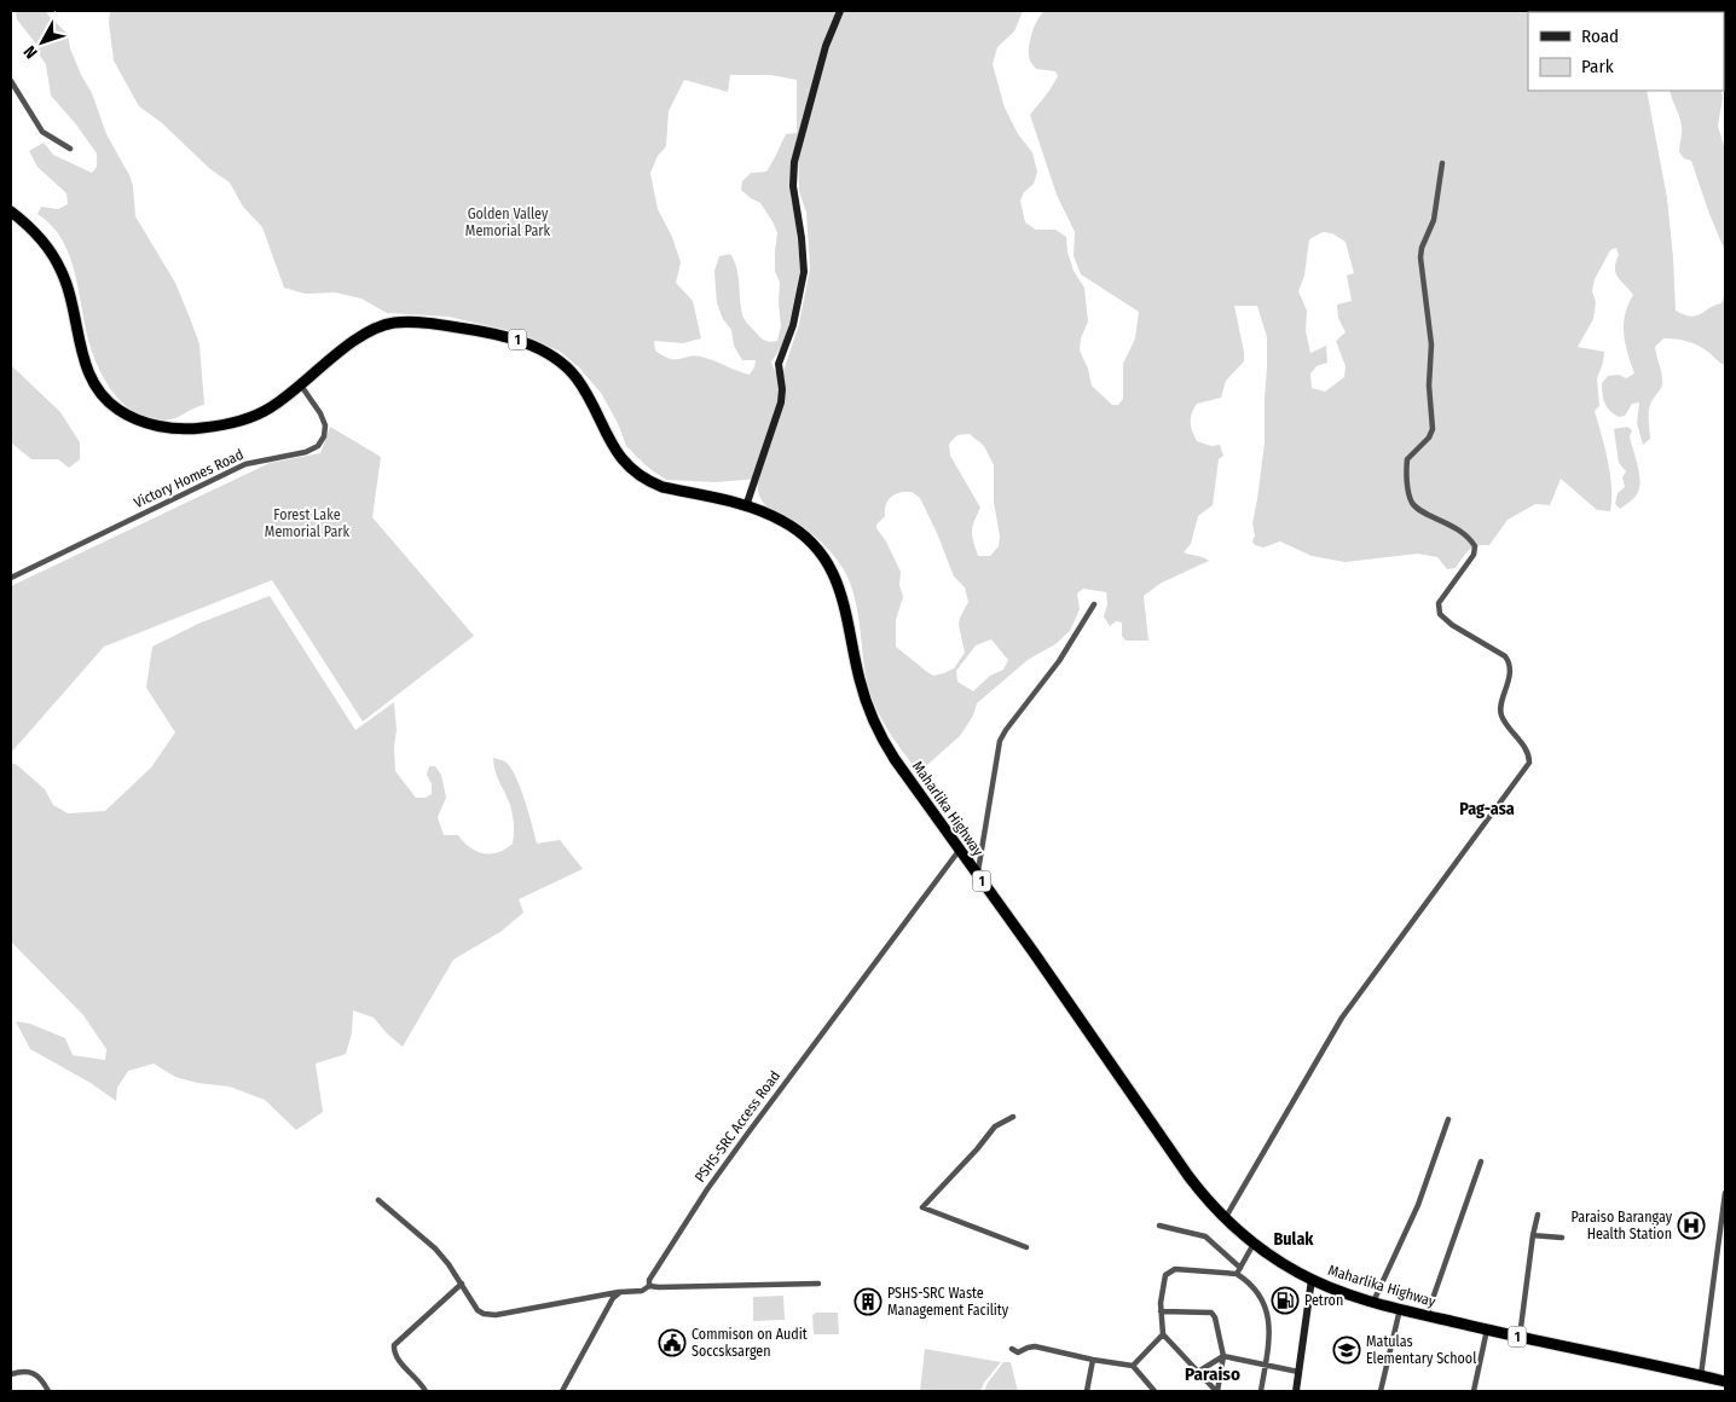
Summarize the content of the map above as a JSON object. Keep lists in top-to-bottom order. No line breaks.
{"streets":{"highway":["1","Maharlika Highway"],"street":["Victory Homes Road","PSHS-SRC Access Road"]},"crossings":[["1","Victory Homes Road"],["1","Maharlika Highway"],["Victory Homes Road","Maharlika Highway"],["Maharlika Highway","PSHS-SRC Access Road"]],"districts":["Pag-asa","Bulak","Paraiso"],"parks":["Golden Valley Memorial Park","Forest Lake Memorial Park"],"places":{"hospital":["Paraiso Barangay Health Station"],"fuel station":["Petron"],"building":["PSHS-SRC Waste Management Facility"],"public building":["Commison on Audit Soccsksargen"],"school or university":["Matulas Elementary School"]},"legend":["Road","Park"],"north":"bottom left"}
